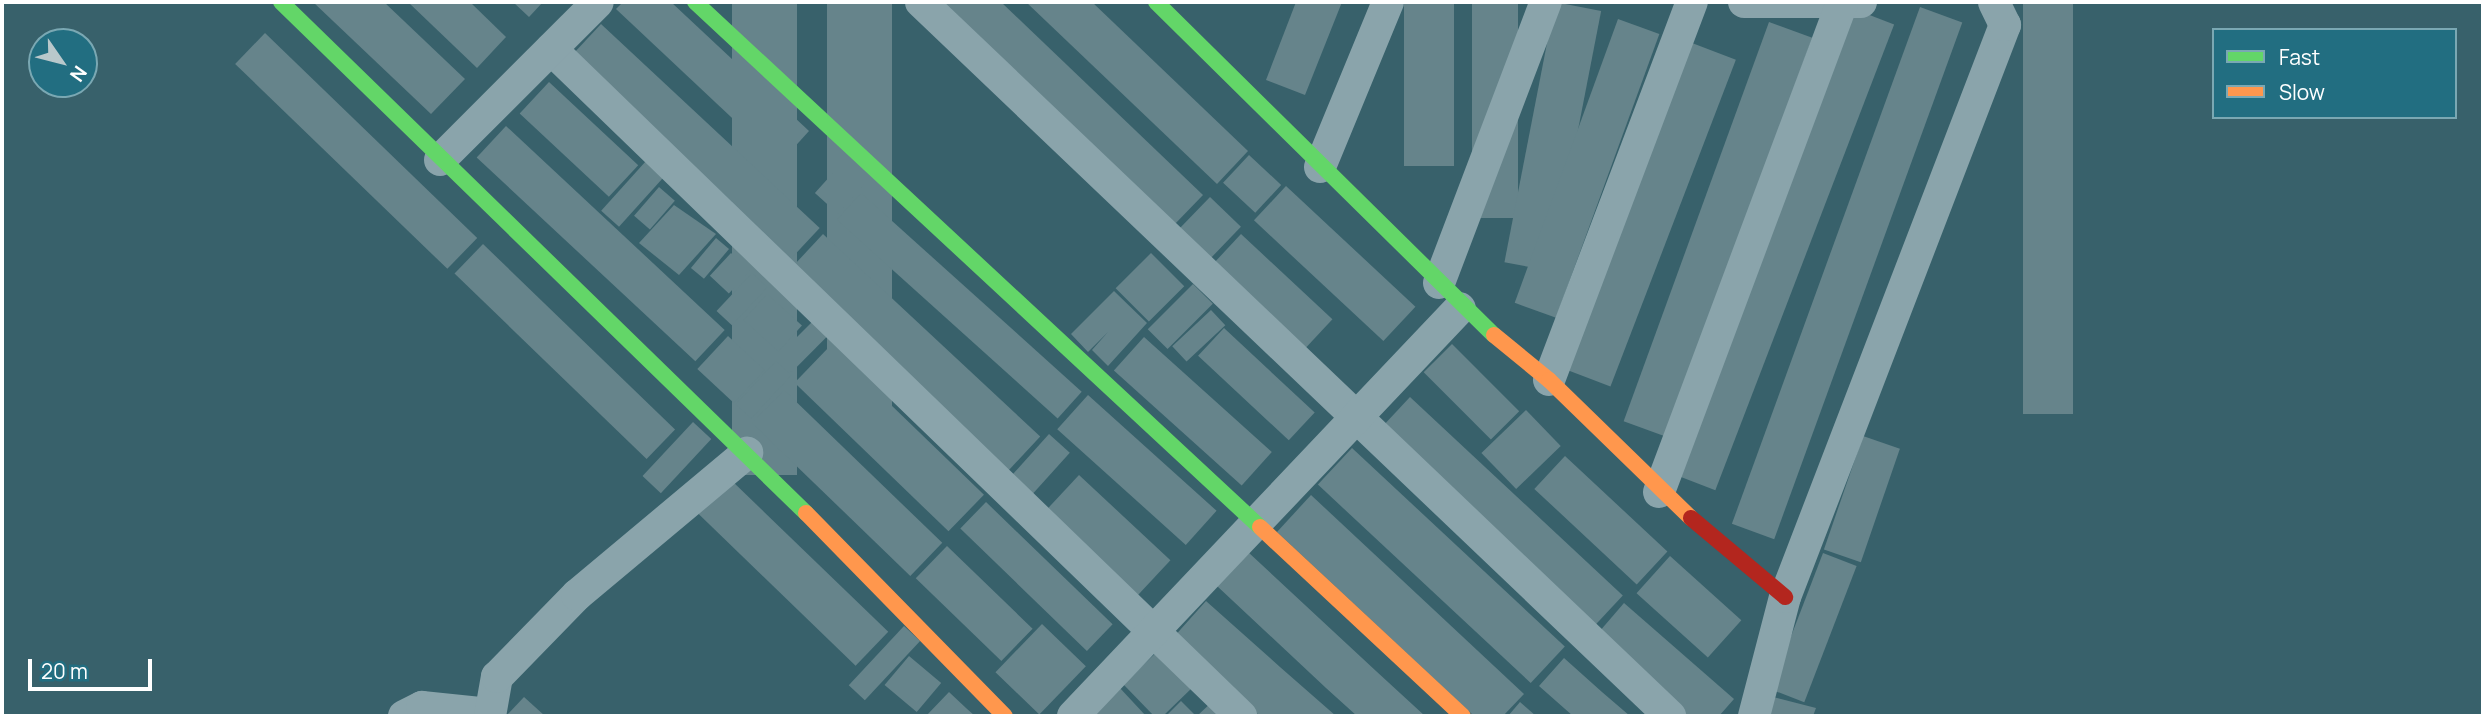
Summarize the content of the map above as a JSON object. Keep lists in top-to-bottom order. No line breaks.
{"legend":["Fast","Slow"],"scale_bar":"20 m","north":"bottom right"}
